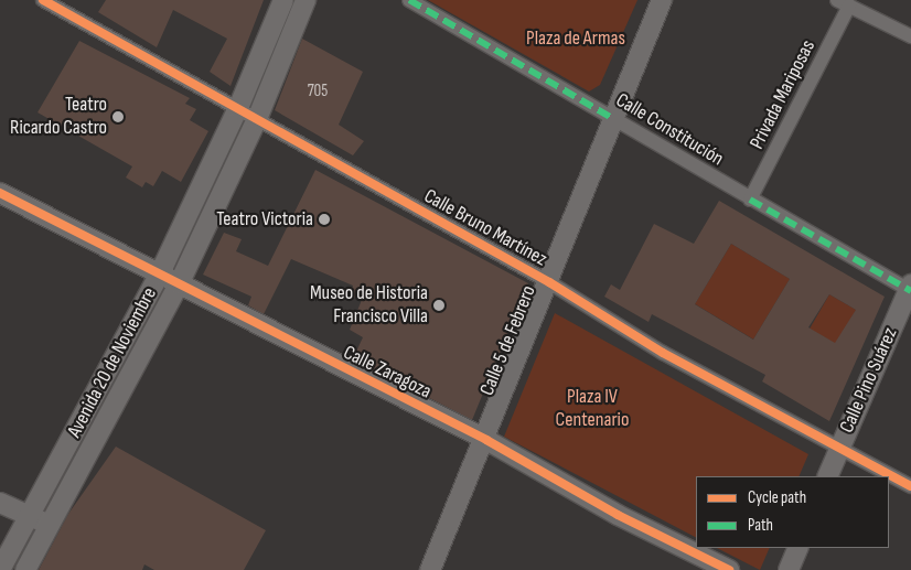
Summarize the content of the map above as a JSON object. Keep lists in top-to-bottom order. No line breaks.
{"streets":{"street":["Privada Mariposas","Calle Constitución","Calle Bruno Martínez","Calle 5 de Febrero","Avenida 20 de Noviembre","Calle Zaragoza","Calle Pino Suárez"]},"crossings":[["Privada Mariposas","Calle Constitución"],["Calle Constitución","Calle 5 de Febrero"],["Calle Constitución","Calle Pino Suárez"],["Calle Bruno Martínez","Calle 5 de Febrero"],["Calle Bruno Martínez","Avenida 20 de Noviembre"],["Calle Bruno Martínez","Calle Pino Suárez"],["Calle 5 de Febrero","Calle Zaragoza"],["Avenida 20 de Noviembre","Calle Zaragoza"]],"parks":["Plaza de Armas","Plaza IV Centenario"],"places":["Teatro Ricardo Castro","Teatro Victoria","Museo de Historia Francisco Villa"],"house_numbers":["705"],"legend":["Cycle path","Path"]}
